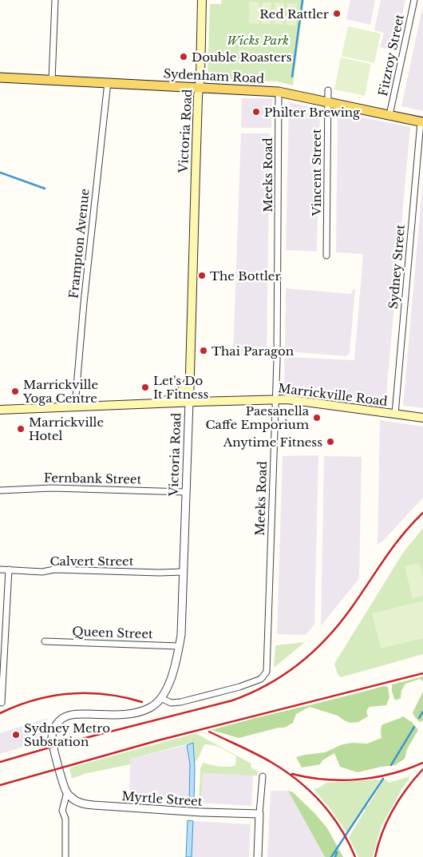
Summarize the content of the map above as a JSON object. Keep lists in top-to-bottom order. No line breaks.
{"streets":{"main road":["Sydenham Road","Victoria Road","Marrickville Road"],"street":["Fitzroy Street","Vincent Street","Meeks Road","Frampton Avenue","Sydney Street","Fernbank Street","Calvert Street","Queen Street","Myrtle Street"]},"crossings":[["Fitzroy Street","Sydenham Road"],["Sydenham Road","Victoria Road"],["Sydenham Road","Vincent Street"],["Sydenham Road","Meeks Road"],["Sydenham Road","Frampton Avenue"],["Sydenham Road","Sydney Street"],["Victoria Road","Meeks Road"],["Victoria Road","Marrickville Road"],["Victoria Road","Fernbank Street"],["Victoria Road","Calvert Street"],["Victoria Road","Queen Street"],["Meeks Road","Marrickville Road"],["Frampton Avenue","Marrickville Road"],["Sydney Street","Marrickville Road"]],"parks":["Wicks Park"],"places":["Red Rattler","Double Roasters","Philter Brewing","The Bottler","Thai Paragon","Let's Do It Fitness","Marrickville Yoga Centre","Paesanella Caffe Emporium","Marrickville Hotel","Anytime Fitness","Sydney Metro Substation"]}
